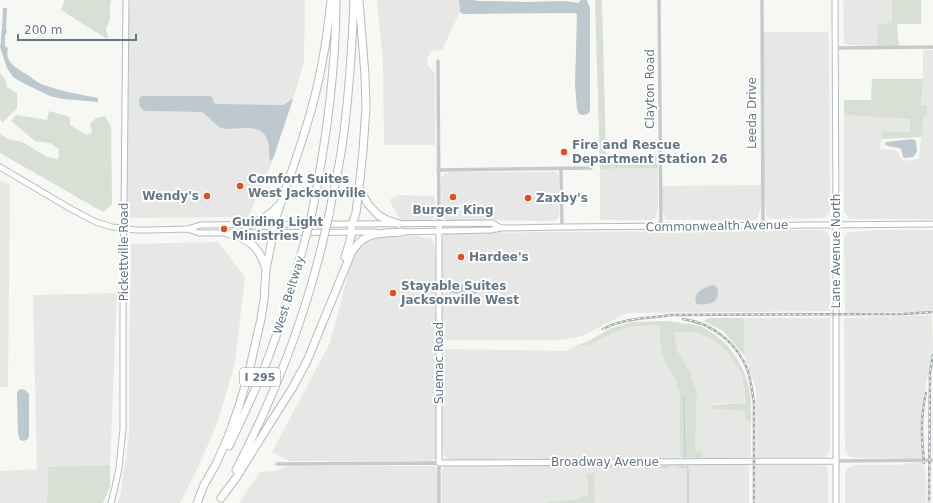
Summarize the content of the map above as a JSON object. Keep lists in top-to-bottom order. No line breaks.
{"streets":{"highway":["West Beltway","I 295"],"main road":["Commonwealth Avenue","Lane Avenue North","Pickettville Road","Suemac Road","Broadway Avenue"],"street":["Clayton Road","Leeda Drive"]},"crossings":[["Clayton Road","Commonwealth Avenue"],["Leeda Drive","Commonwealth Avenue"],["Commonwealth Avenue","Lane Avenue North"],["Commonwealth Avenue","Pickettville Road"],["Commonwealth Avenue","Suemac Road"],["Lane Avenue North","Broadway Avenue"],["Suemac Road","Broadway Avenue"]],"places":["Fire and Rescue Department Station 26","Comfort Suites West Jacksonville","Wendy's","Burger King","Zaxby's","Guiding Light Ministries","Hardee's","Stayable Suites Jacksonville West"],"scale_bar":"200 m"}
